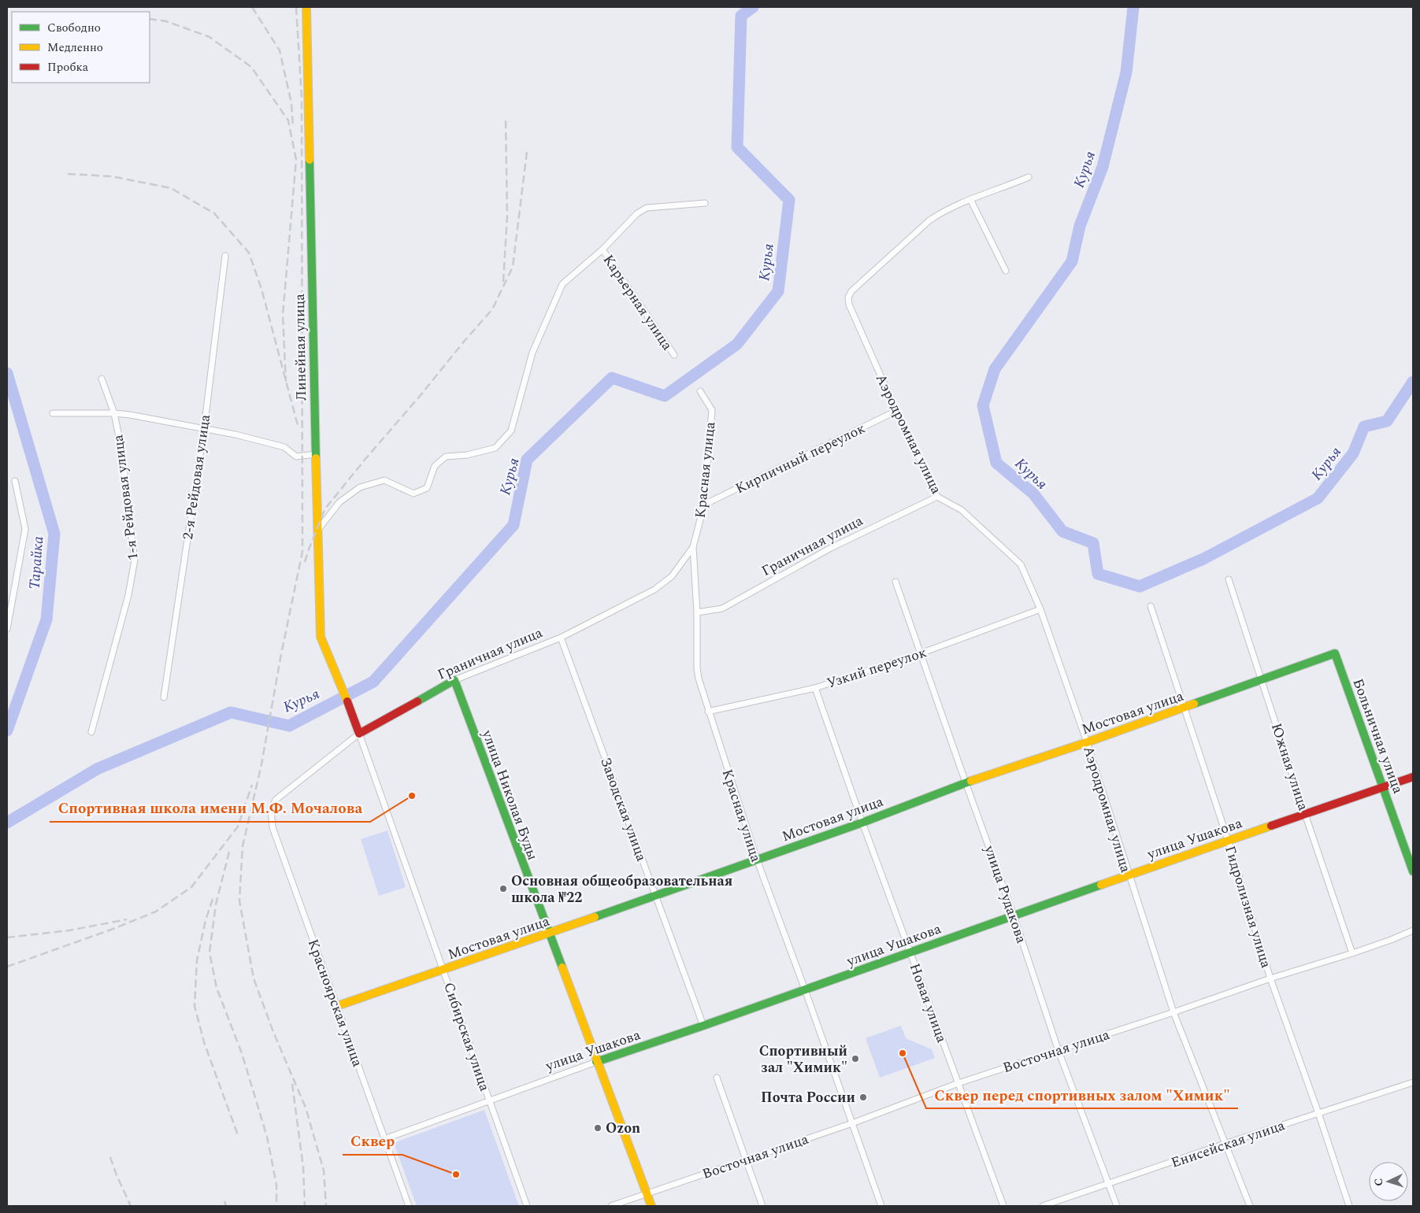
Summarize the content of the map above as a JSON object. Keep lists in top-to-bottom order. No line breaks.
{"streets":{"street":["Карьерная улица","Линейная улица","Аэродромная улица","Кирпичный переулок","Красная улица","2-я Рейдовая улица","1-я Рейдовая улица","Граничная улица","Узкий переулок","Мостовая улица","Больничная улица","Южная улица","улица Николая Буды","Заводская улица","улица Ушакова","улица Рудакова","Гидролизная улица","Красноярская улица","Новая улица","Сибирская улица","Восточная улица","Енисейская улица"]},"crossings":[["Линейная улица","Граничная улица"],["Линейная улица","Сибирская улица"],["Аэродромная улица","Кирпичный переулок"],["Аэродромная улица","Граничная улица"],["Аэродромная улица","Узкий переулок"],["Аэродромная улица","Мостовая улица"],["Аэродромная улица","улица Ушакова"],["Аэродромная улица","Восточная улица"],["Аэродромная улица","Енисейская улица"],["Кирпичный переулок","Красная улица"],["Красная улица","Граничная улица"],["Красная улица","Узкий переулок"],["Красная улица","Мостовая улица"],["Красная улица","улица Ушакова"],["Красная улица","Восточная улица"],["Граничная улица","улица Николая Буды"],["Граничная улица","Заводская улица"],["Граничная улица","Красноярская улица"],["Граничная улица","Сибирская улица"],["Узкий переулок","улица Рудакова"],["Узкий переулок","Новая улица"],["Мостовая улица","Больничная улица"],["Мостовая улица","Южная улица"],["Мостовая улица","улица Николая Буды"],["Мостовая улица","Заводская улица"],["Мостовая улица","улица Рудакова"],["Мостовая улица","Гидролизная улица"],["Мостовая улица","Красноярская улица"],["Мостовая улица","Новая улица"],["Мостовая улица","Сибирская улица"],["Больничная улица","улица Ушакова"],["Южная улица","улица Ушакова"],["Южная улица","Восточная улица"],["улица Николая Буды","улица Ушакова"],["улица Николая Буды","Восточная улица"],["Заводская улица","улица Ушакова"],["улица Ушакова","улица Рудакова"],["улица Ушакова","Гидролизная улица"],["улица Ушакова","Красноярская улица"],["улица Ушакова","Новая улица"],["улица Ушакова","Сибирская улица"],["улица Рудакова","Восточная улица"],["улица Рудакова","Енисейская улица"],["Гидролизная улица","Восточная улица"],["Гидролизная улица","Енисейская улица"],["Новая улица","Восточная улица"]],"water":["Курья","Тарайка"],"places":["Спортивная школа имени М.Ф. Мочалова","Основная общеобразовательная школа №22","Сквер перед спортивных залом \"Химик\"","Спортивный зал \"Химик\"","Почта России","Ozon","Сквер"],"legend":["Свободно","Медленно","Пробка"],"north":"left"}
